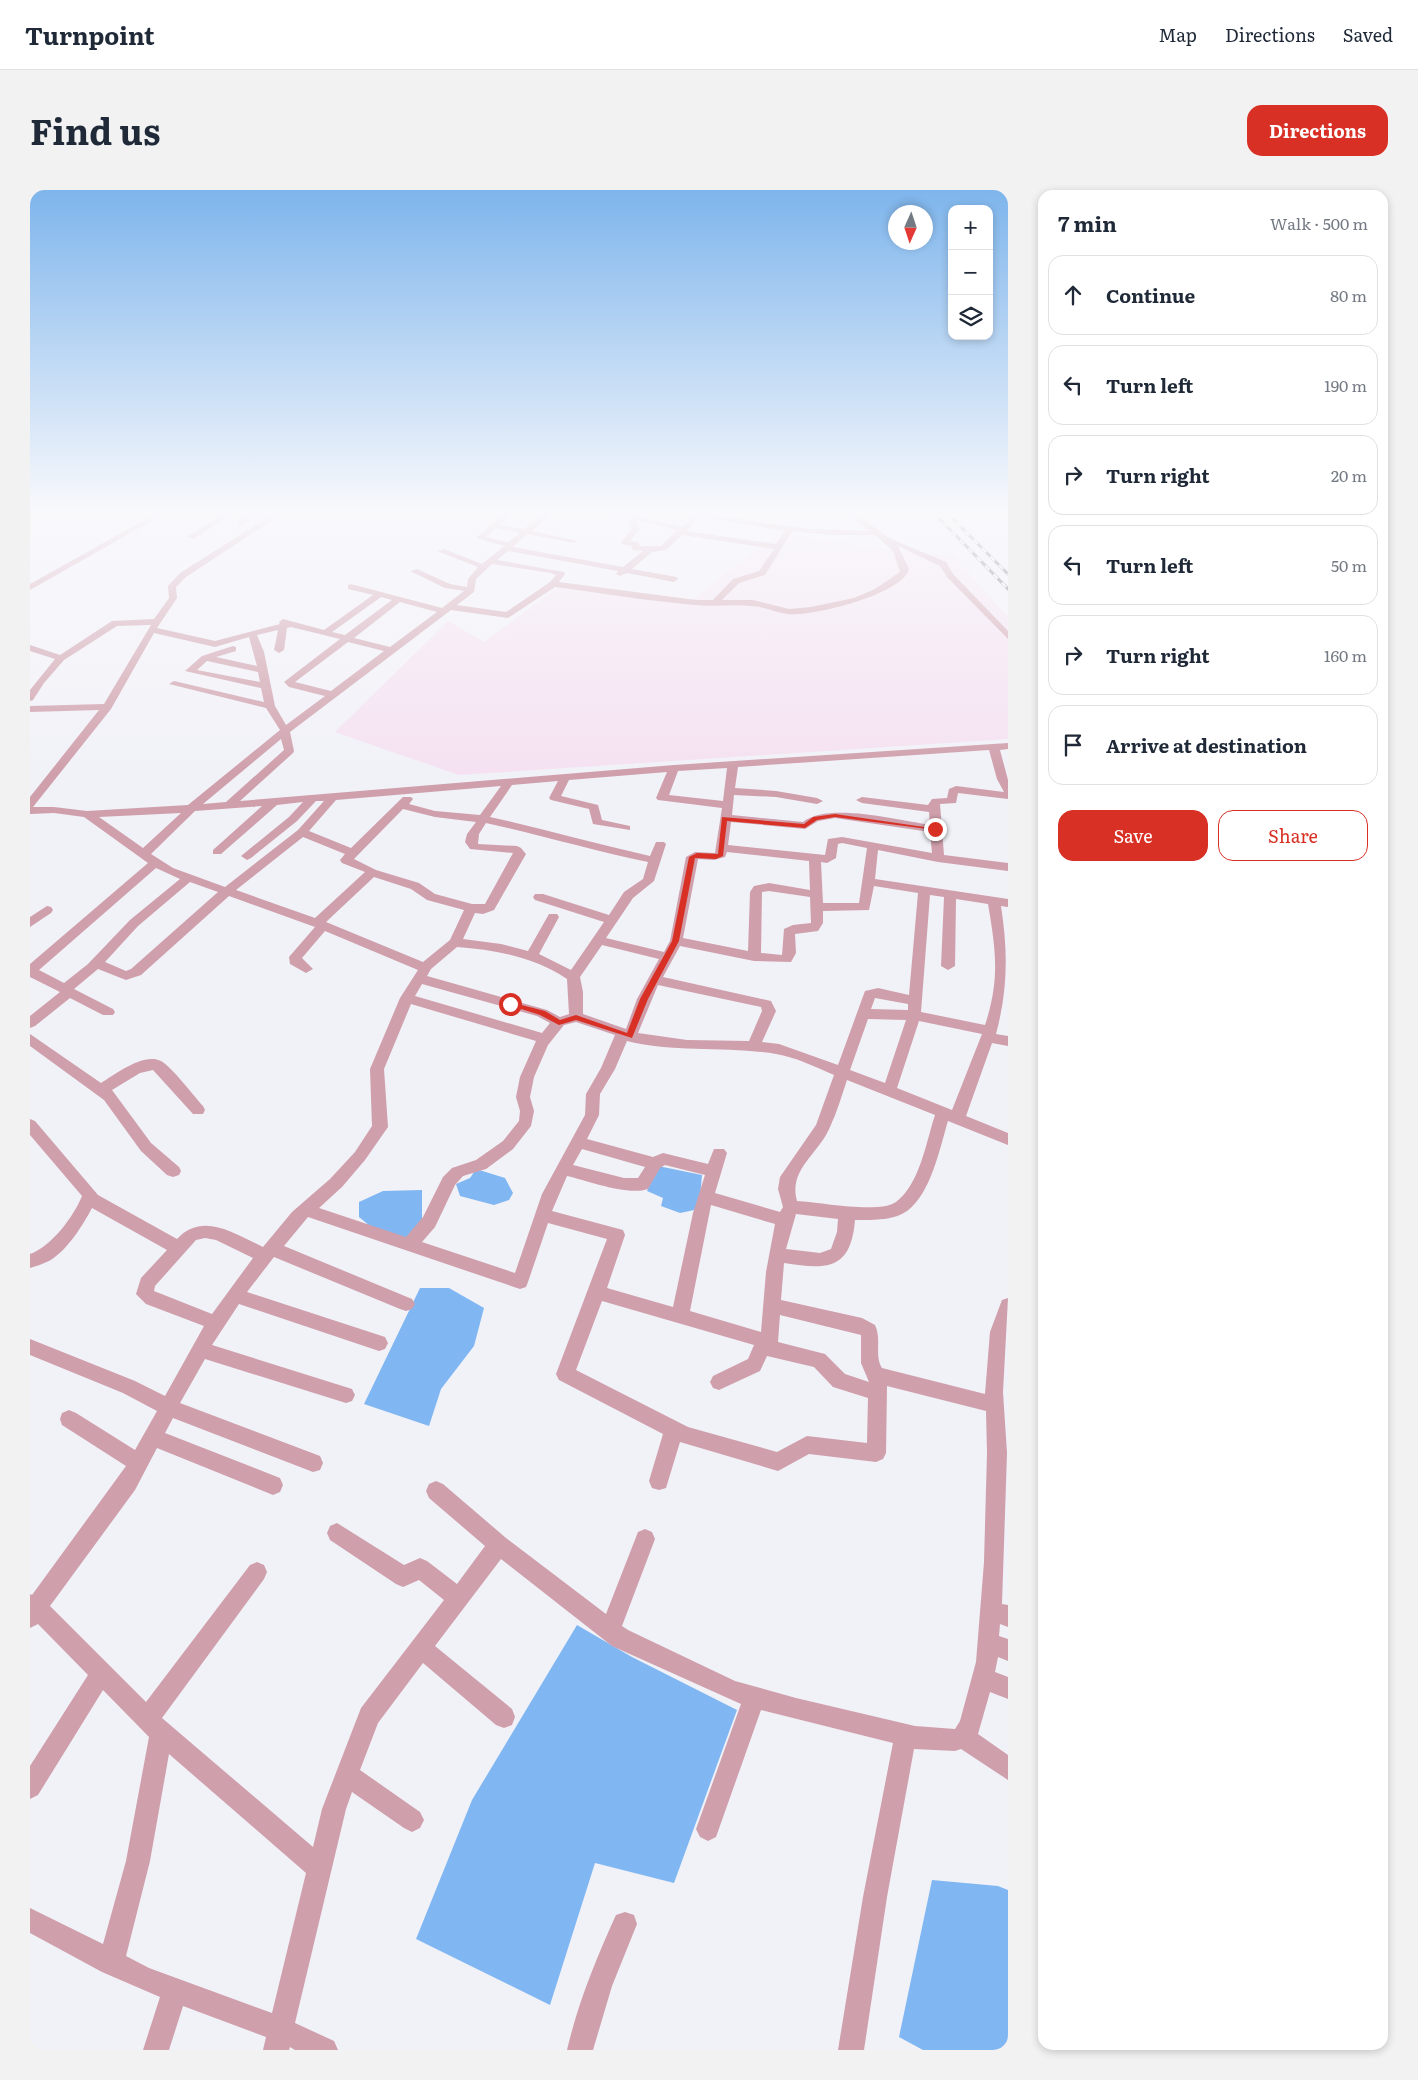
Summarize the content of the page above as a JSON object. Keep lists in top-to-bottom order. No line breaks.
{"north":"bottom","page":{"header":"Turnpoint","nav":["Map","Directions","Saved"],"title":"Find us","buttons":["Directions",["Save","Share"]],"heading":["7 min","Walk · 500 m"],"map_buttons":["+","−"],"list":[["Continue","80 m"],["Turn left","190 m"],["Turn right","20 m"],["Turn left","50 m"],["Turn right","160 m"],"Arrive at destination"]}}
